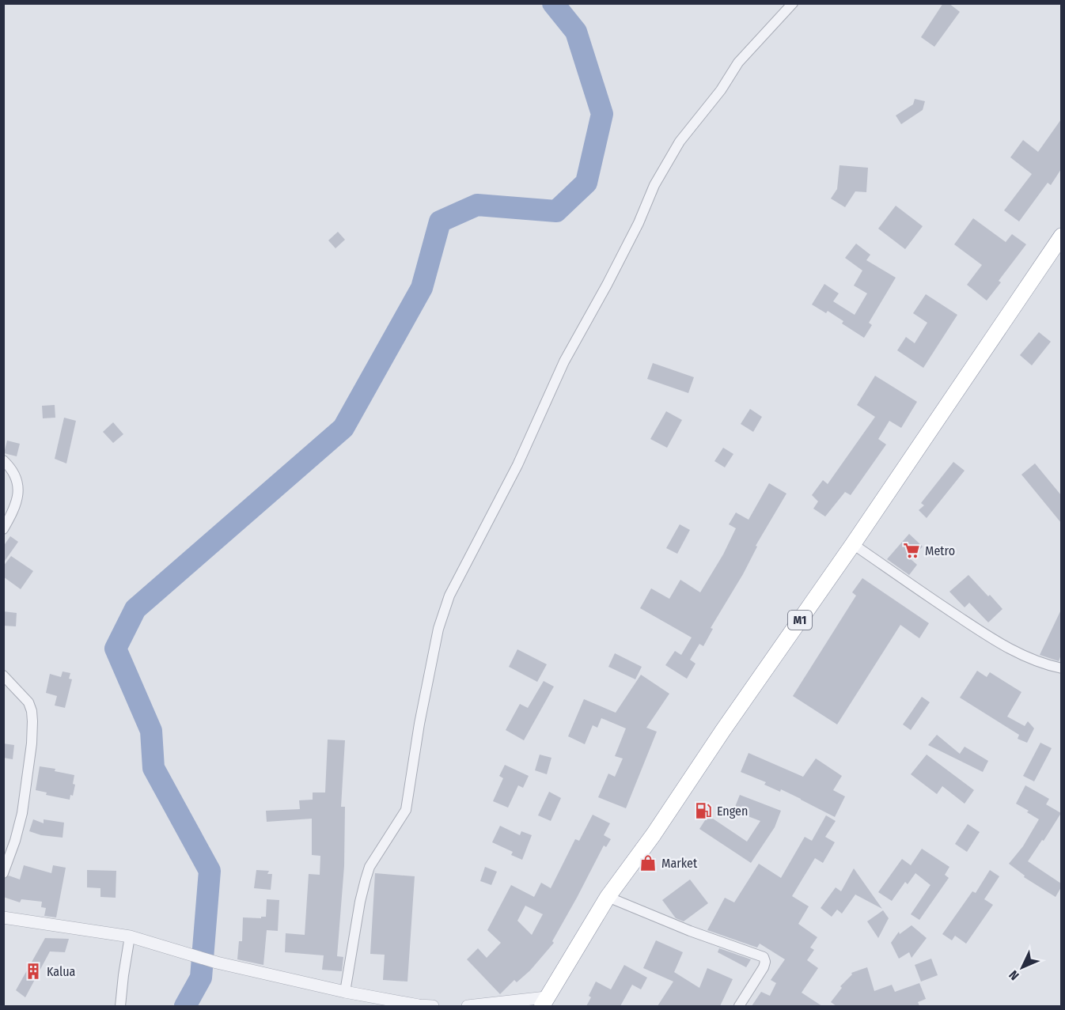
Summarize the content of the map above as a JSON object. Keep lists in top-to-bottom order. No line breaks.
{"streets":{"highway":["M1"]},"places":{"supermarket":["Metro"],"fuel station":["Engen"],"shop":["Market"],"building":["Kalua"]},"north":"bottom left"}
